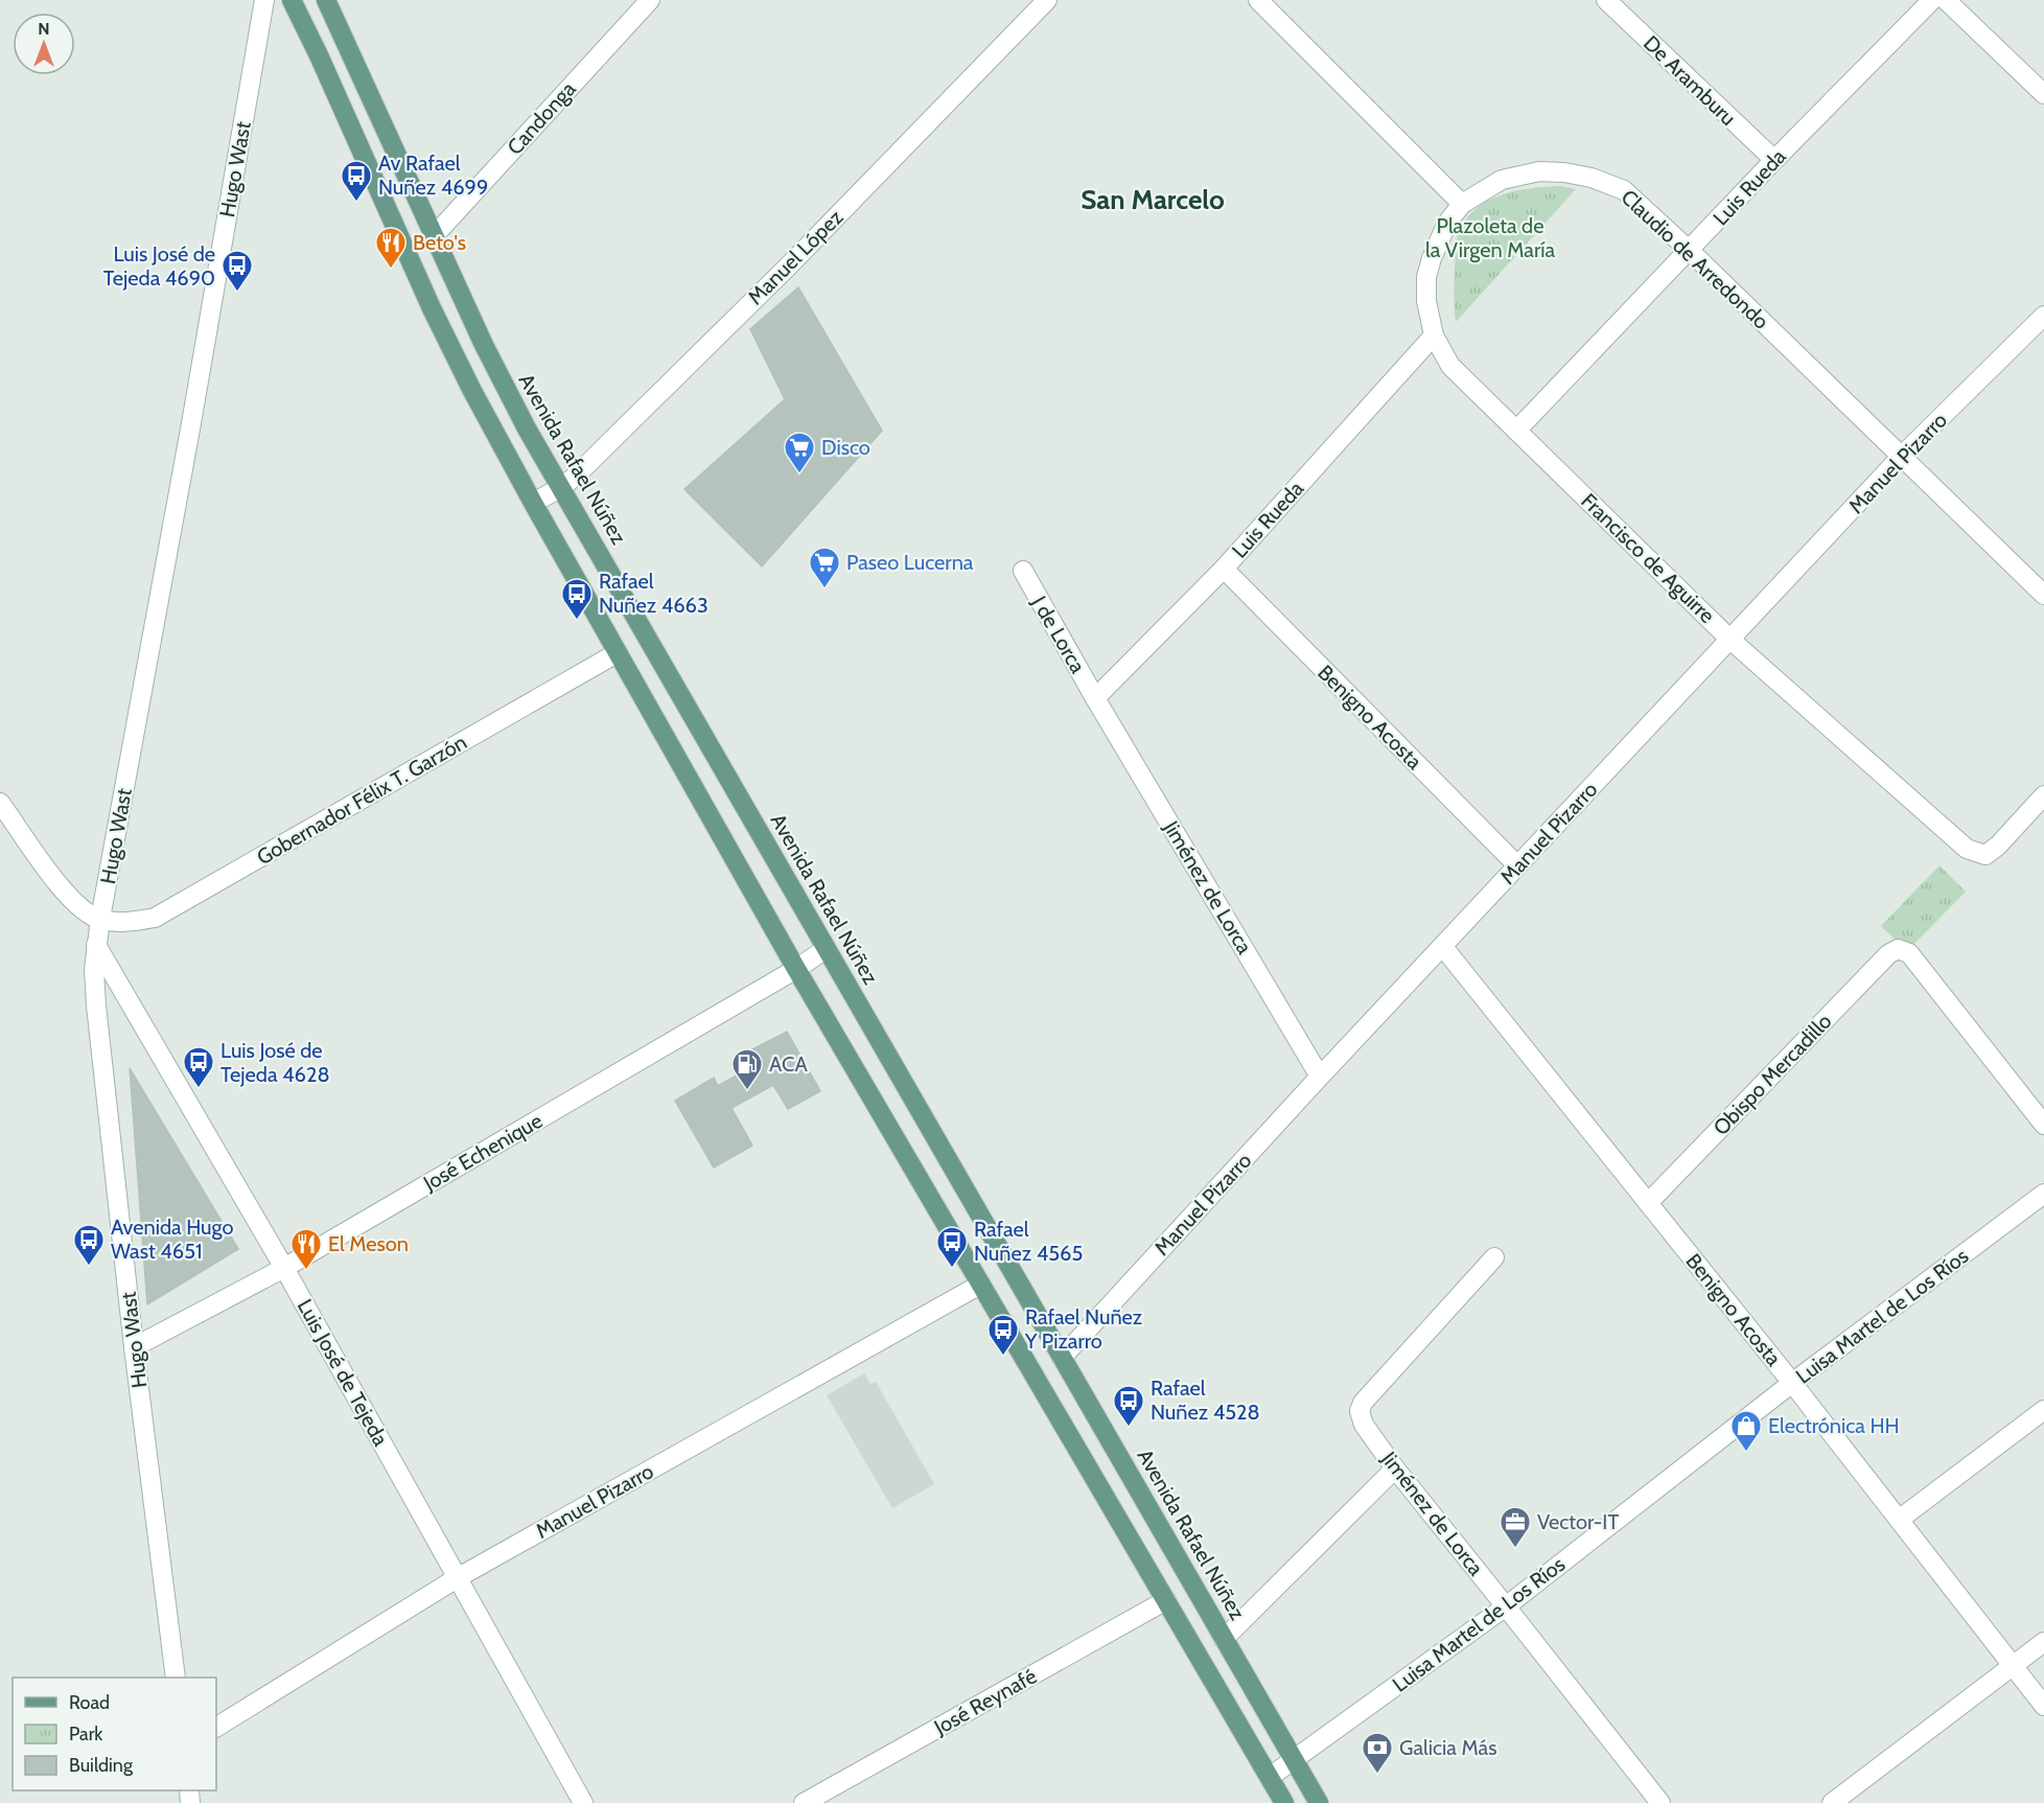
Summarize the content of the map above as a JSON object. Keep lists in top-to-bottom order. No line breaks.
{"streets":{"main road":["Avenida Rafael Núñez"],"street":["De Aramburu","Candonga","Hugo Wast","Luis Rueda","Manuel López","Claudio de Arredondo","Manuel Pizarro","Francisco de Aguirre","J de Lorca","Benigno Acosta","Gobernador Félix T. Garzón","Jiménez de Lorca","Obispo Mercadillo","José Echenique","Luisa Martel de Los Ríos","Luis José de Tejeda","José Reynafé"]},"crossings":[["De Aramburu","Luis Rueda"],["Candonga","Avenida Rafael Núñez"],["Hugo Wast","Gobernador Félix T. Garzón"],["Hugo Wast","José Echenique"],["Hugo Wast","Luis José de Tejeda"],["Luis Rueda","Claudio de Arredondo"],["Luis Rueda","Francisco de Aguirre"],["Luis Rueda","J de Lorca"],["Luis Rueda","Benigno Acosta"],["Luis Rueda","Jiménez de Lorca"],["Manuel López","Avenida Rafael Núñez"],["Claudio de Arredondo","Manuel Pizarro"],["Claudio de Arredondo","Francisco de Aguirre"],["Avenida Rafael Núñez","Manuel Pizarro"],["Avenida Rafael Núñez","José Echenique"],["Avenida Rafael Núñez","Luisa Martel de Los Ríos"],["Manuel Pizarro","Francisco de Aguirre"],["Manuel Pizarro","Benigno Acosta"],["Manuel Pizarro","Jiménez de Lorca"],["Manuel Pizarro","Luis José de Tejeda"],["J de Lorca","Jiménez de Lorca"],["Benigno Acosta","Obispo Mercadillo"],["Benigno Acosta","Luisa Martel de Los Ríos"],["Jiménez de Lorca","Luisa Martel de Los Ríos"],["José Echenique","Luis José de Tejeda"]],"districts":["San Marcelo"],"parks":["Plazoleta de la Virgen María"],"places":{"bus stop":["Av Rafael Nuñez 4699","Luis José de Tejeda 4690","Rafael Nuñez 4663","Luis José de Tejeda 4628","Avenida Hugo Wast 4651","Rafael Nuñez 4565","Rafael Nuñez Y Pizarro","Rafael Nuñez 4528"],"restaurant":["Beto's","El Meson"],"supermarket":["Disco","Paseo Lucerna"],"fuel station":["ACA"],"shop":["Electrónica HH"],"office":["Vector-IT"],"bank":["Galicia Más"]},"legend":["Road","Park","Building"],"north":"top"}
